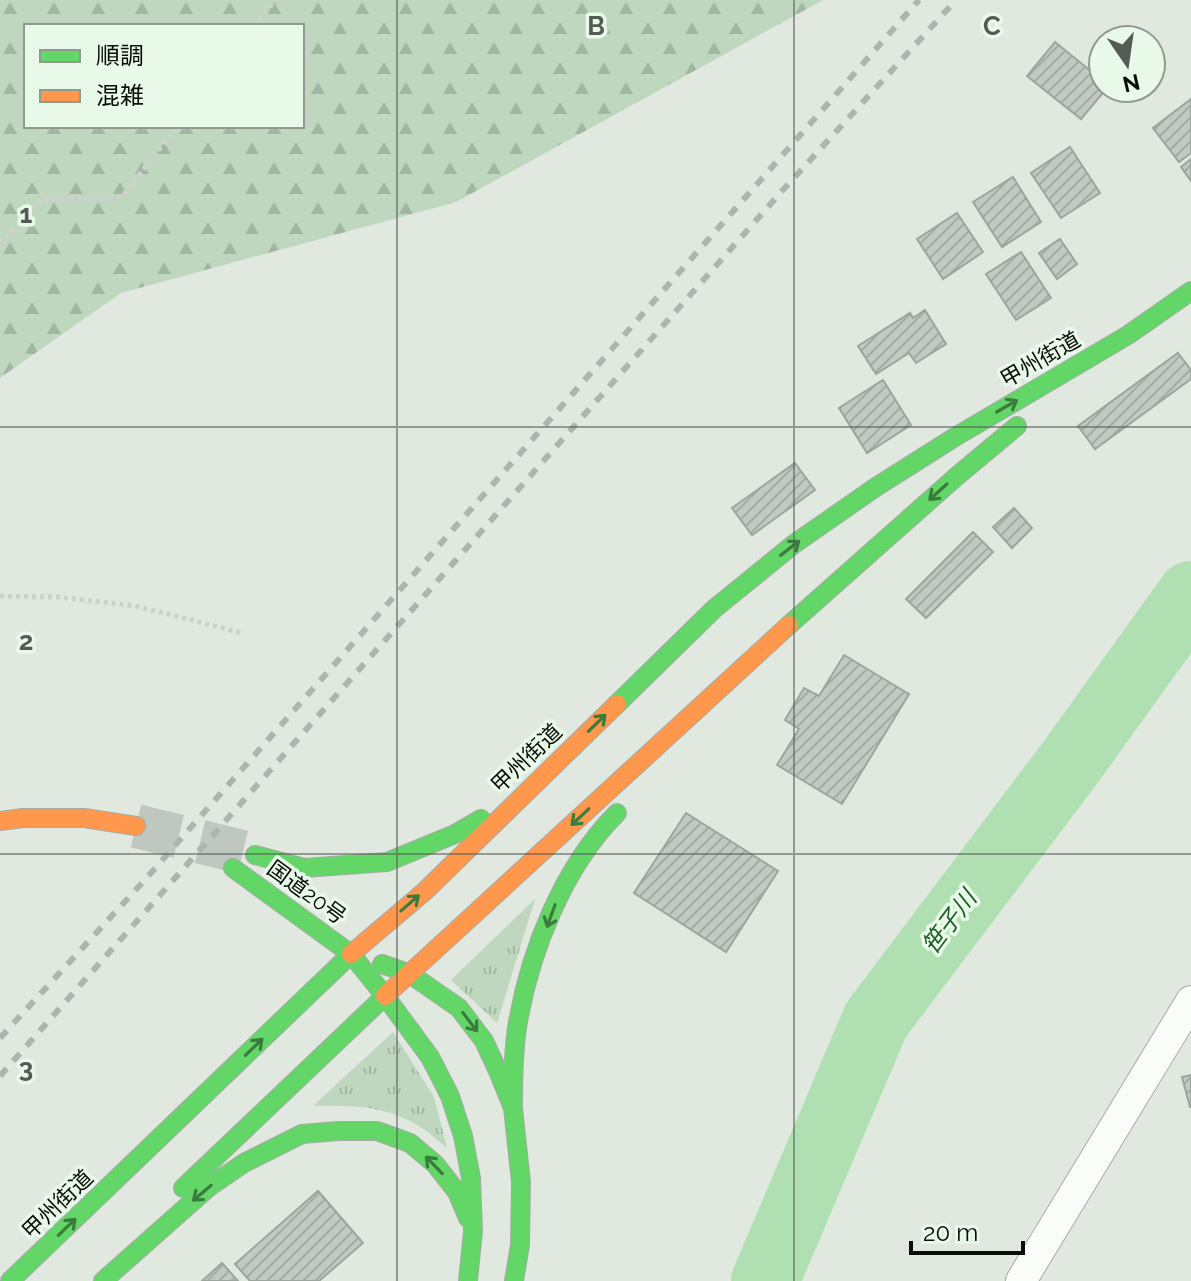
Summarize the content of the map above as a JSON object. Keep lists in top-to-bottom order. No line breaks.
{"streets":{"main road":["甲州街道","国道20号"]},"crossings":[["甲州街道","国道20号"]],"water":["笹子川"],"legend":["順調","混雑"],"scale_bar":"20 m","north":"bottom","grid":{"columns":["B","C"],"rows":["1","2","3"]}}
